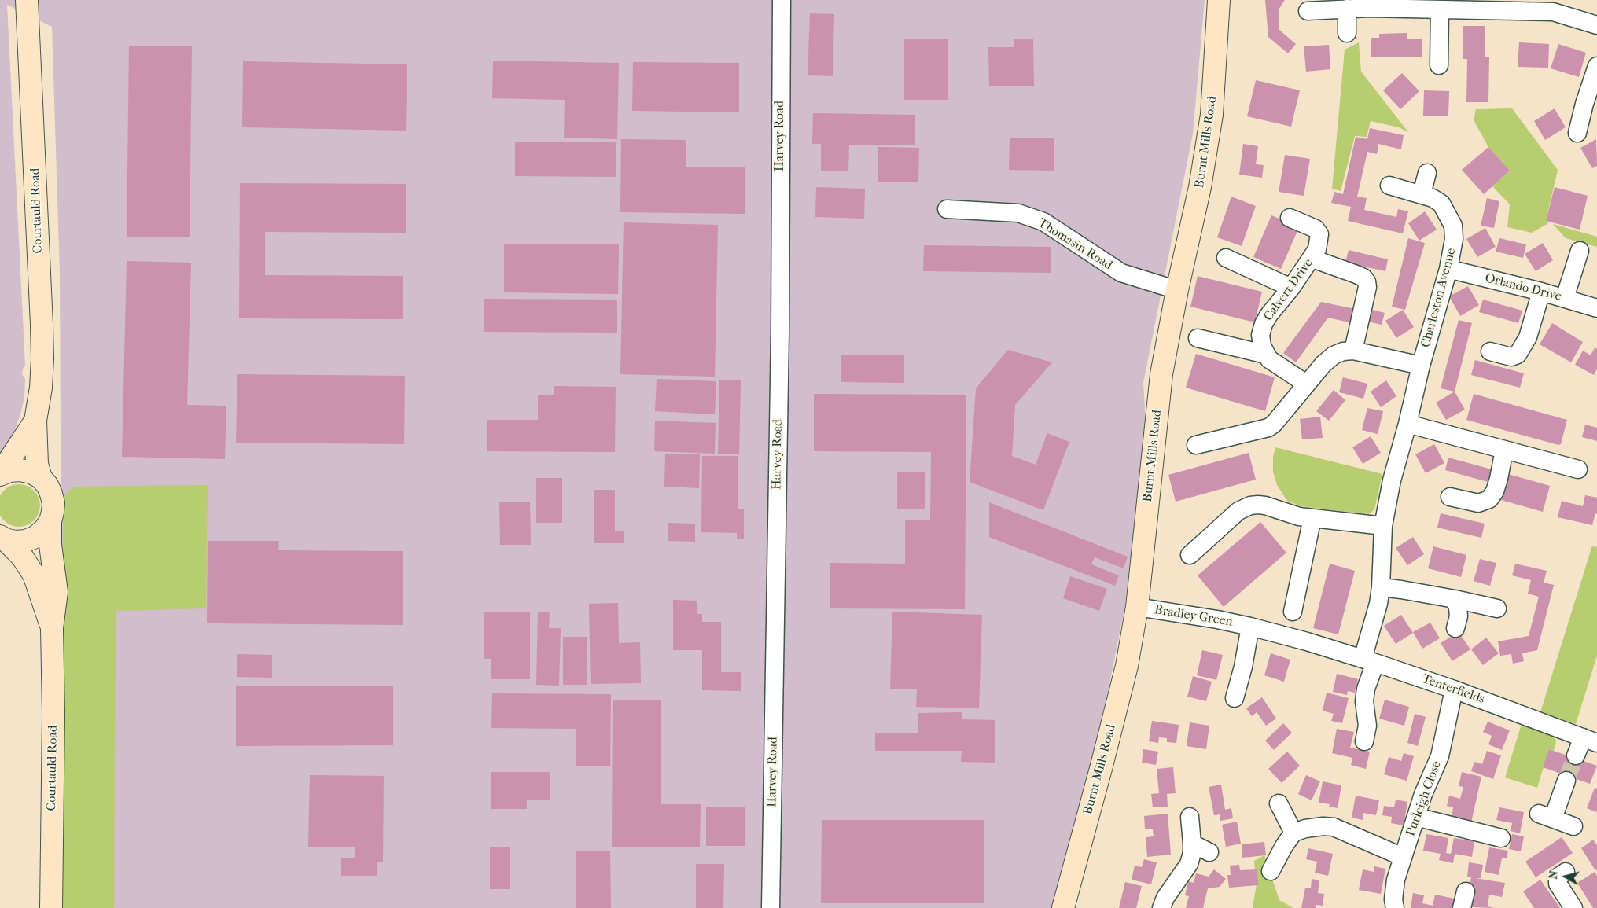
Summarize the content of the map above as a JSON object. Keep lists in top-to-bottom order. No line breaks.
{"streets":{"street":["Harvey Road","Burnt Mills Road","Courtauld Road","Thomasin Road","Orlando Drive","Calvert Drive","Charleston Avenue","Bradley Green","Tenterfields","Purleigh Close"]},"crossings":[["Burnt Mills Road","Thomasin Road"],["Burnt Mills Road","Bradley Green"],["Orlando Drive","Charleston Avenue"],["Charleston Avenue","Tenterfields"],["Bradley Green","Tenterfields"],["Tenterfields","Purleigh Close"]],"north":"left"}
